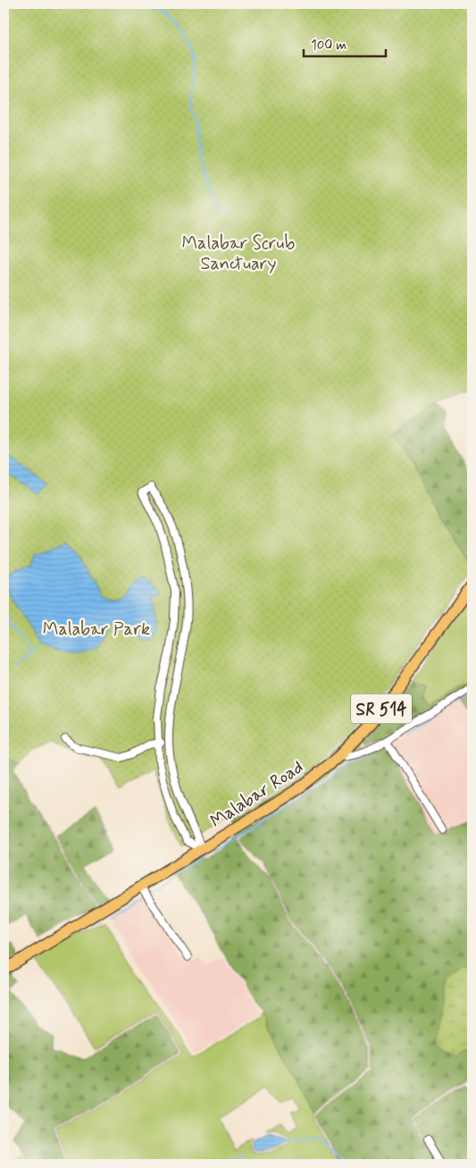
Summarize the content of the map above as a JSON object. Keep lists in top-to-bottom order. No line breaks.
{"streets":{"main road":["SR 514","Malabar Road"]},"parks":["Malabar Scrub Sanctuary","Malabar Park"],"scale_bar":"100 m"}
